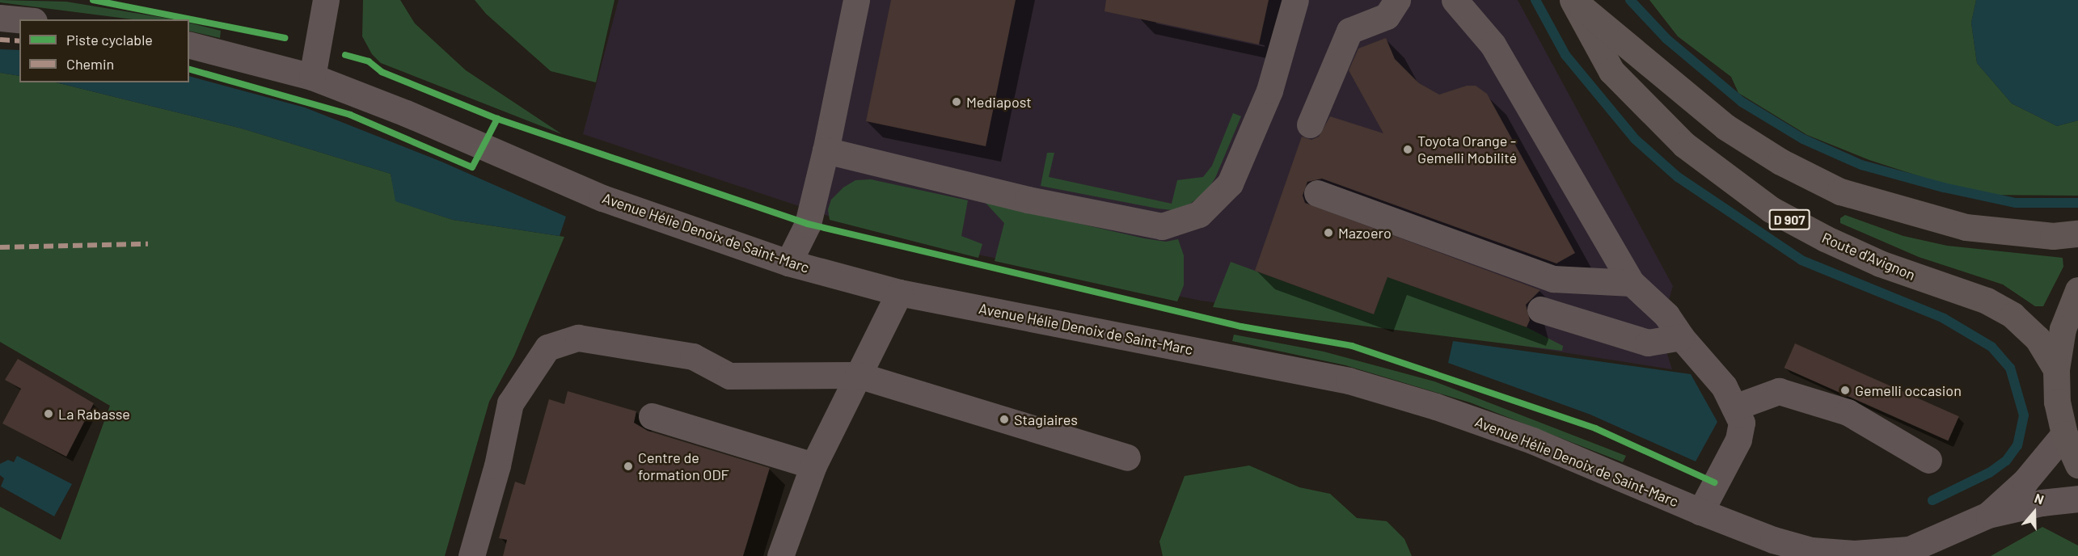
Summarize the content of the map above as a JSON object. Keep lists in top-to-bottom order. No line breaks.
{"streets":{"main road":["D 907","Route d'Avignon"],"street":["Avenue Hélie Denoix de Saint-Marc"]},"crossings":[["D 907","Avenue Hélie Denoix de Saint-Marc"],["D 907","Route d'Avignon"]],"places":["Mediapost","Toyota Orange - Gemelli Mobilité","Mazoero","Gemelli occasion","La Rabasse","Stagiaires","Centre de formation ODF"],"legend":["Piste cyclable","Chemin"],"north":"top"}
